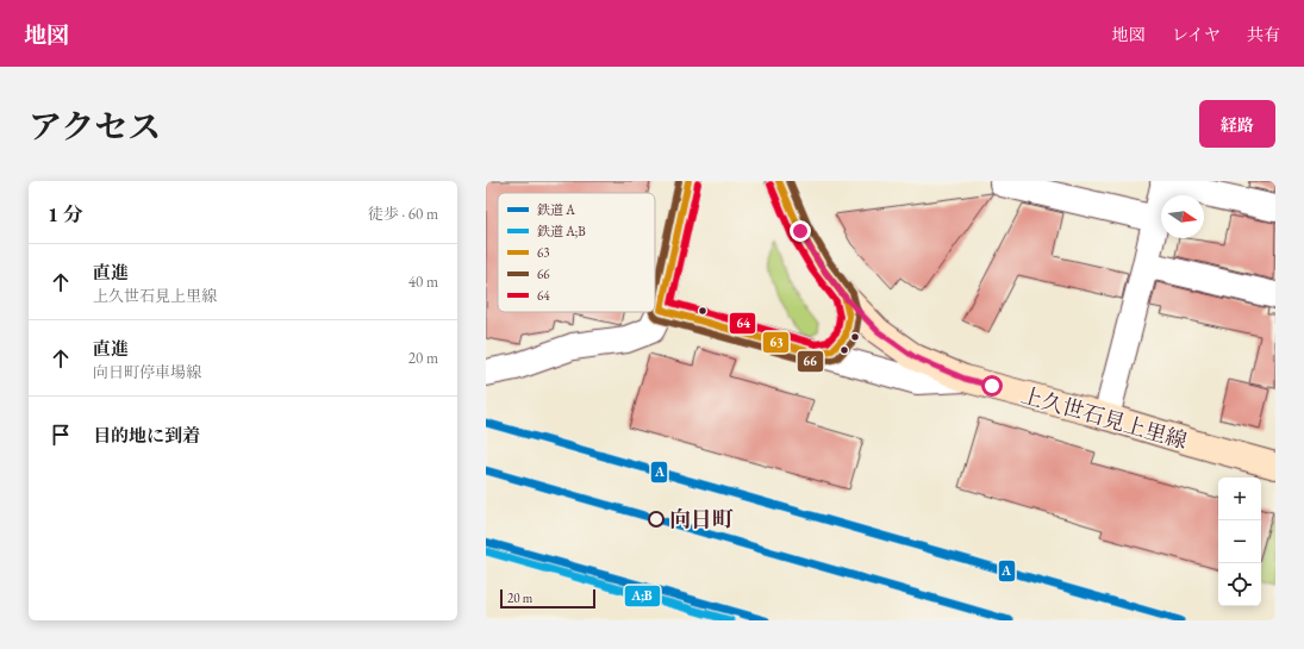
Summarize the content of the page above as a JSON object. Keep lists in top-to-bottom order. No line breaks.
{"streets":{"main road":["上久世石見上里線"]},"places":["向日町"],"lines":["transit line 63","transit line 66","transit line 64","rail line A","rail line A;B"],"legend":["鉄道 A","鉄道 A;B","63","66","64"],"scale_bar":"20 m","north":"right","page":{"header":"地図","nav":["地図","レイヤ","共有"],"title":"アクセス","buttons":"経路","heading":["1 分","徒歩 · 60 m"],"list":[["直進","上久世石見上里線","40 m"],["直進","向日町停車場線","20 m"],"目的地に到着"],"map_buttons":["+","−"],"scale":"20 m"}}
